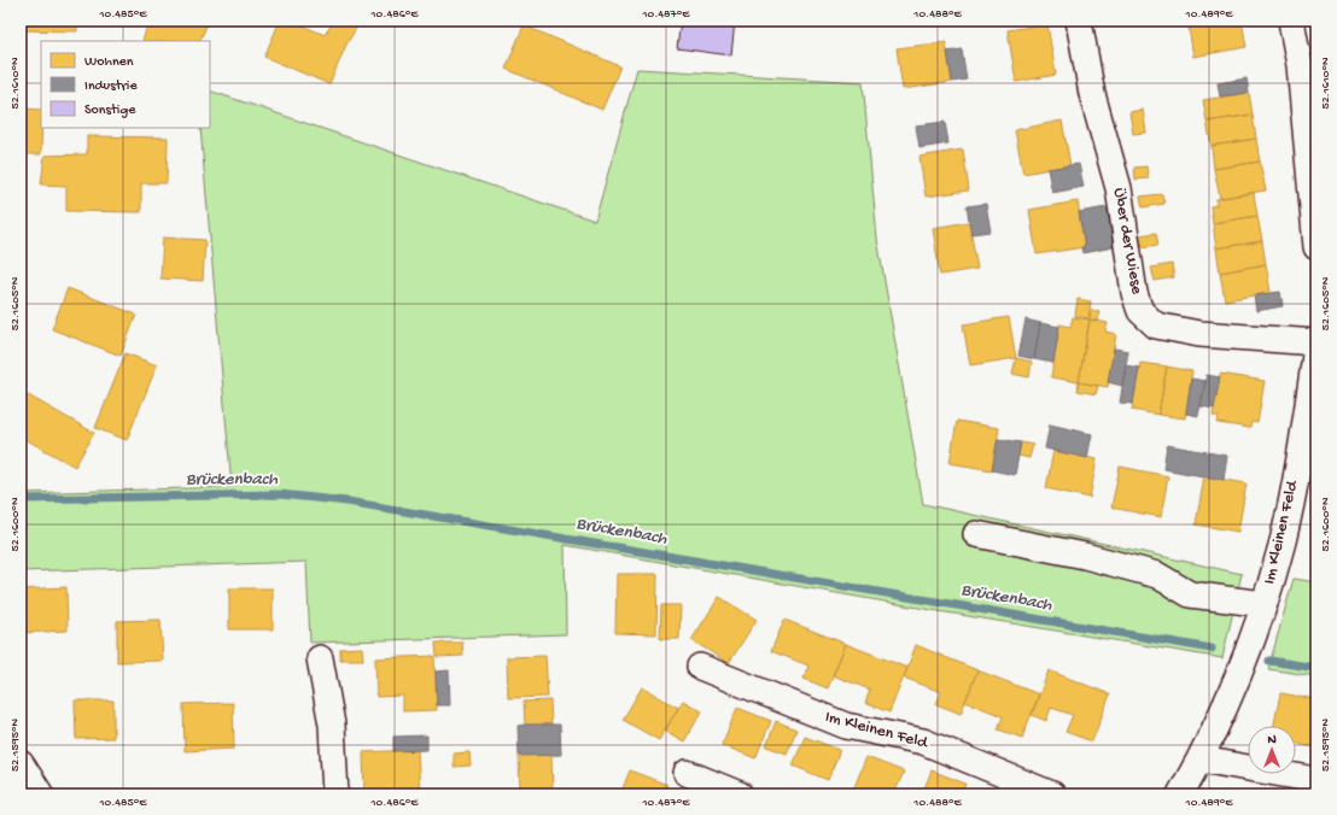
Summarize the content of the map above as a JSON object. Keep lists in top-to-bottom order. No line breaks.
{"streets":{"street":["Über der Wiese","Im Kleinen Feld"]},"water":["Brückenbach"],"legend":["Wohnen","Industrie","Sonstige"],"north":"top","coordinates":["10.485°E","10.486°E","10.487°E","10.488°E","10.489°E","52.1610°N","52.1605°N","52.1600°N","52.1595°N"]}
